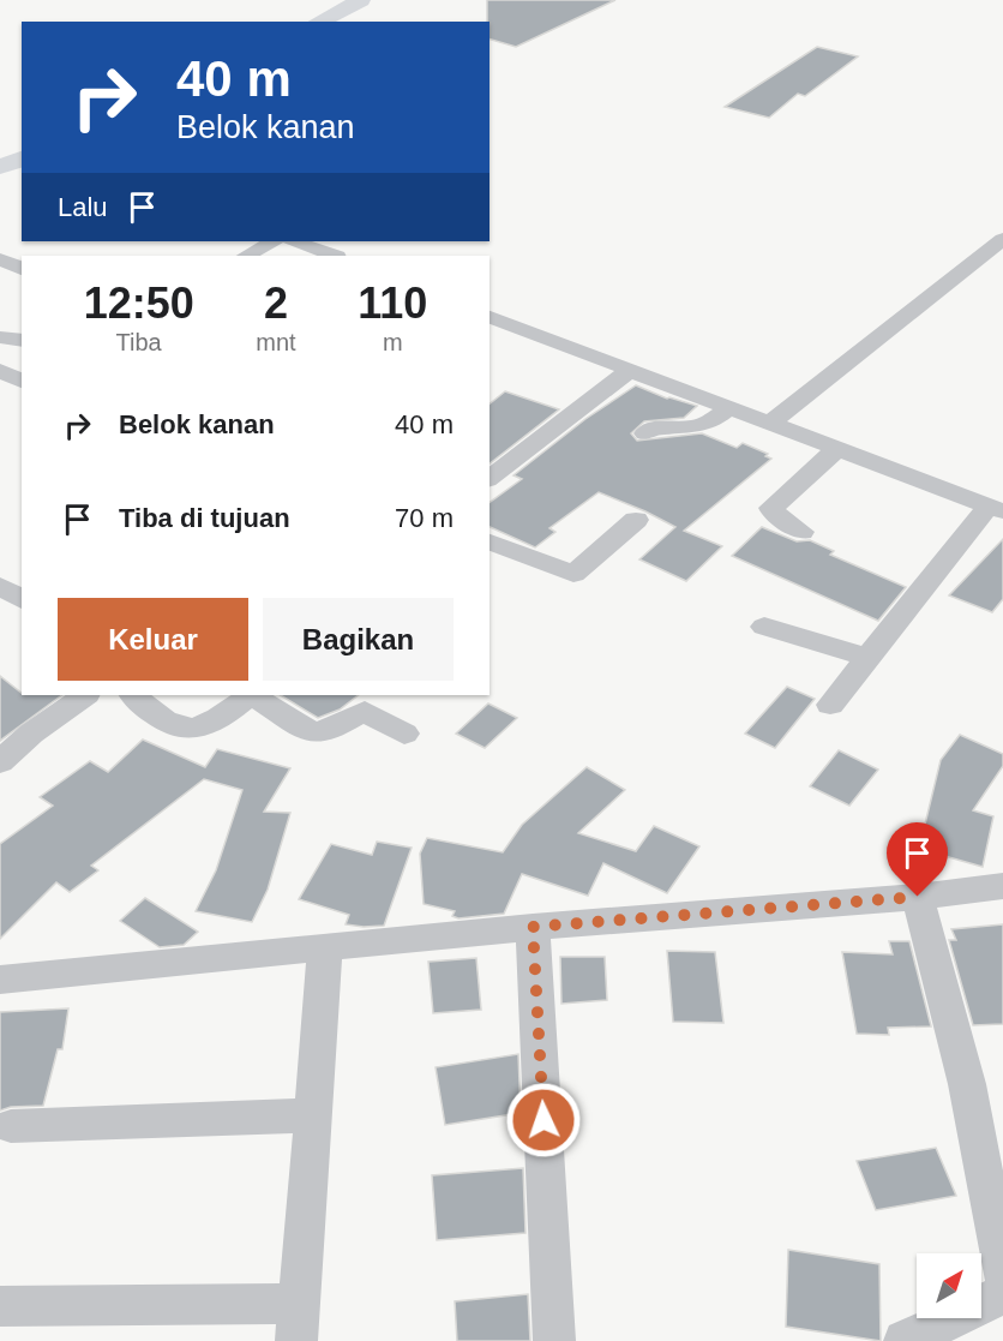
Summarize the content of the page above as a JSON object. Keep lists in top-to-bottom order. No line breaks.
{"north":"top right","page":{"turn":["40 m","Belok kanan"],"then":"Lalu","eta":["12:50","Tiba","2","mnt","110","m"],"list":[{"name":"Belok kanan","value":"40 m"},{"name":"Tiba di tujuan","value":"70 m"}],"buttons":["Keluar","Bagikan"]}}
